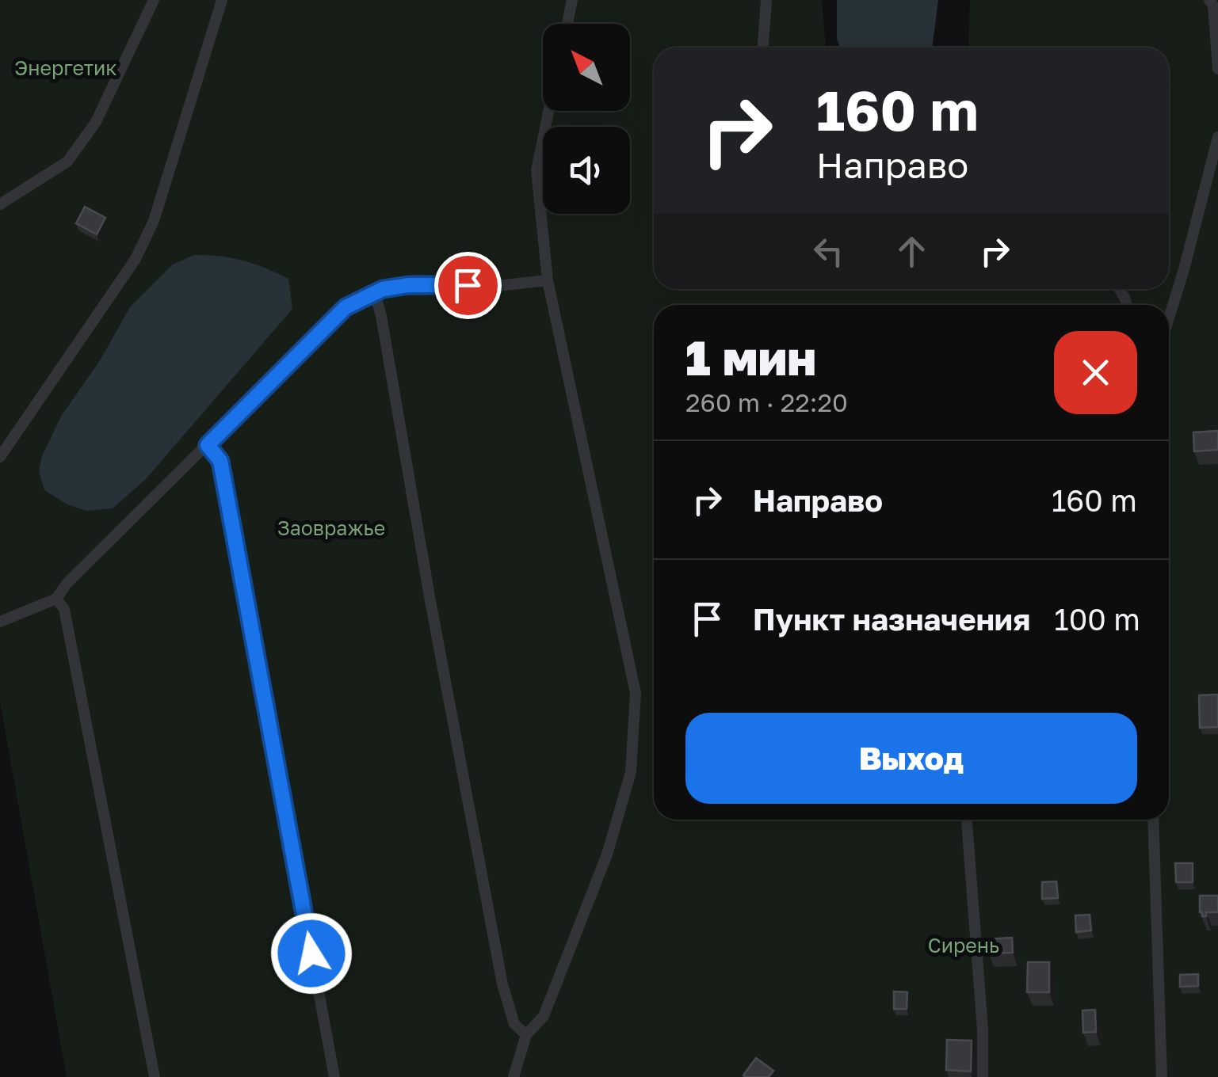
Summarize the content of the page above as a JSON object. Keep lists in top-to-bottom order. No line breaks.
{"parks":["Энергетик","Заовражье","Сирень"],"north":"top left","page":{"turn":["160 m","Направо"],"heading":["1 мин","260 m · 22:20"],"list":[{"name":"Направо","value":"160 m"},{"name":"Пункт назначения","value":"100 m"}],"buttons":"Выход"}}
